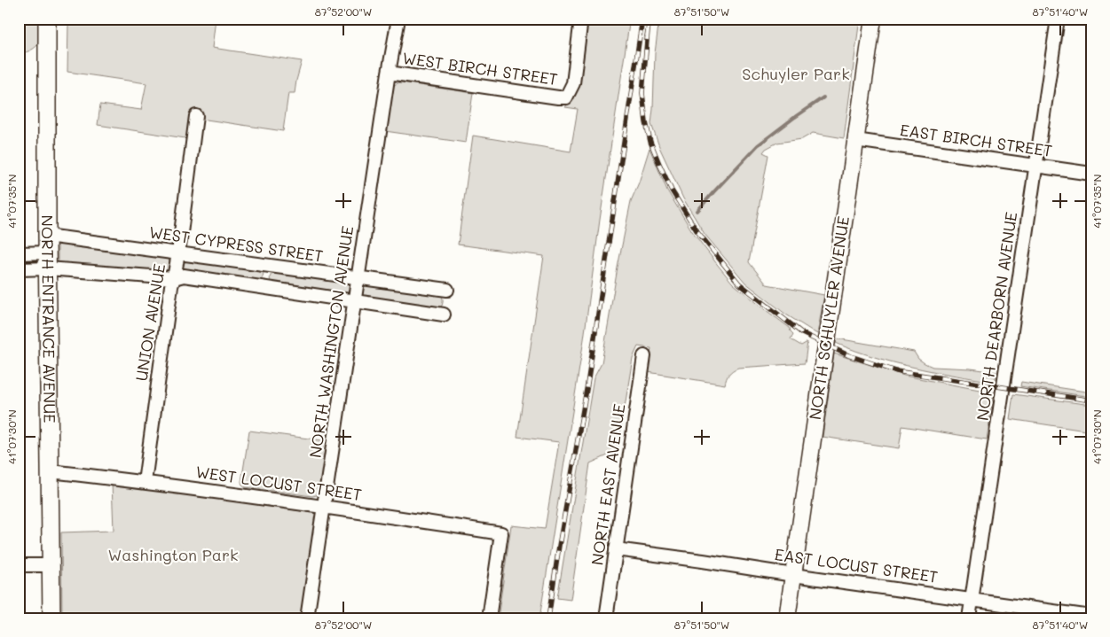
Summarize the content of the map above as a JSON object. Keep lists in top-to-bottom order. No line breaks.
{"streets":{"main road":["NORTH ENTRANCE AVENUE"],"street":["WEST BIRCH STREET","EAST BIRCH STREET","WEST CYPRESS STREET","NORTH DEARBORN AVENUE","NORTH SCHUYLER AVENUE","UNION AVENUE","NORTH WASHINGTON AVENUE","WEST LOCUST STREET","NORTH EAST AVENUE","EAST LOCUST STREET"]},"crossings":[["WEST BIRCH STREET","NORTH WASHINGTON AVENUE"],["EAST BIRCH STREET","NORTH DEARBORN AVENUE"],["EAST BIRCH STREET","NORTH SCHUYLER AVENUE"],["WEST CYPRESS STREET","NORTH ENTRANCE AVENUE"],["WEST CYPRESS STREET","UNION AVENUE"],["WEST CYPRESS STREET","NORTH WASHINGTON AVENUE"],["NORTH DEARBORN AVENUE","EAST LOCUST STREET"],["NORTH SCHUYLER AVENUE","EAST LOCUST STREET"],["NORTH ENTRANCE AVENUE","WEST LOCUST STREET"],["UNION AVENUE","WEST LOCUST STREET"],["NORTH WASHINGTON AVENUE","WEST LOCUST STREET"],["NORTH EAST AVENUE","EAST LOCUST STREET"]],"parks":["Schuyler Park","Washington Park"],"coordinates":["87°52'00\"W","87°51'50\"W","87°51'40\"W","41°07'35\"N","41°07'30\"N"]}
